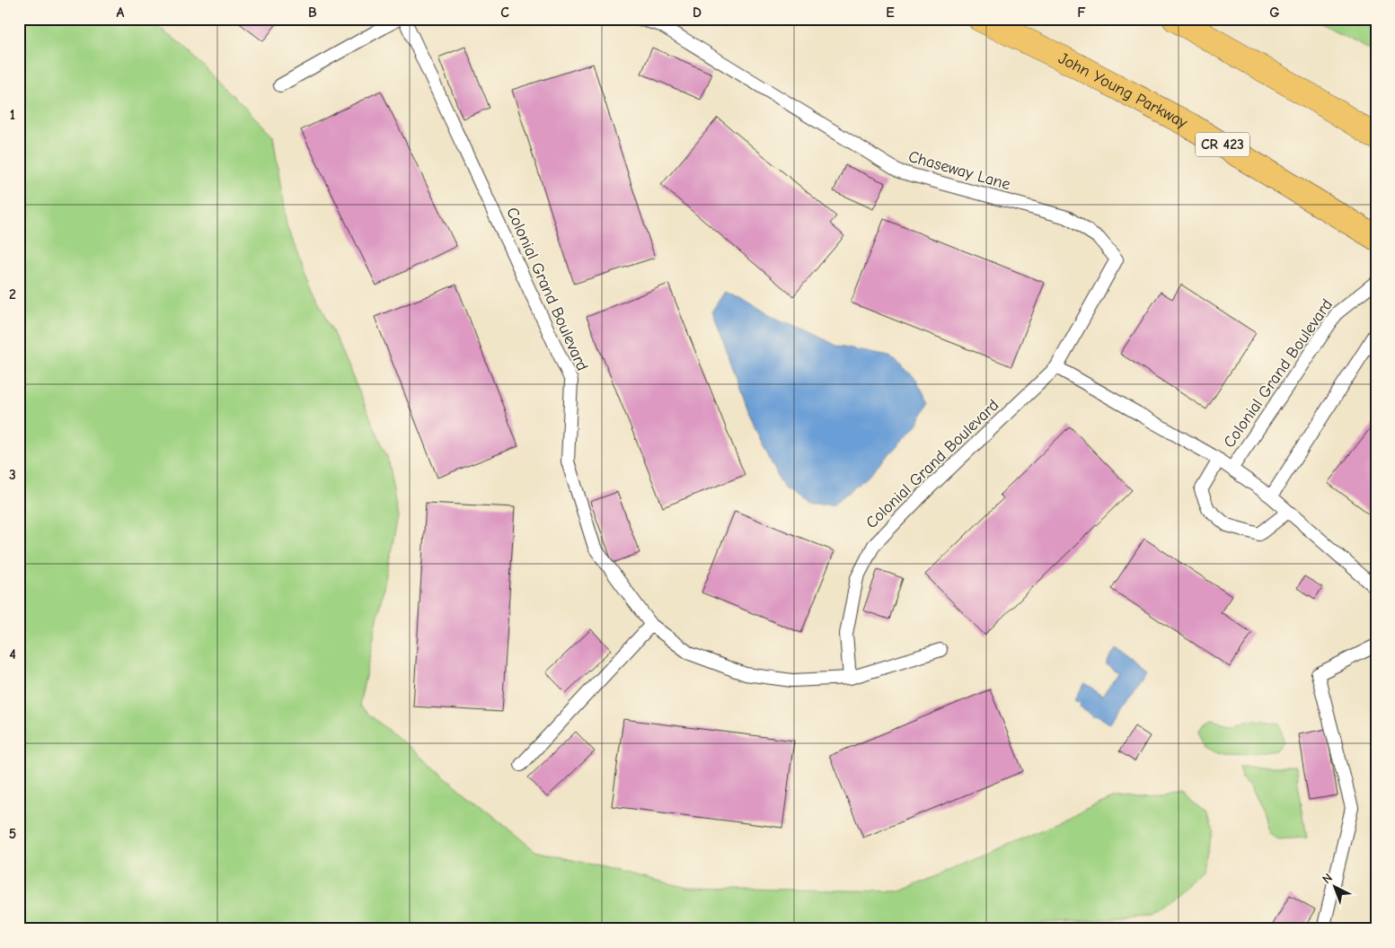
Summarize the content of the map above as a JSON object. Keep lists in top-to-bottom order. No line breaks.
{"streets":{"highway":["John Young Parkway","CR 423"],"lane":["Chaseway Lane","Colonial Grand Boulevard"]},"crossings":[["Chaseway Lane","Colonial Grand Boulevard"]],"north":"top left","grid":{"columns":["A","B","C","D","E","F","G"],"rows":["1","2","3","4","5"]}}
